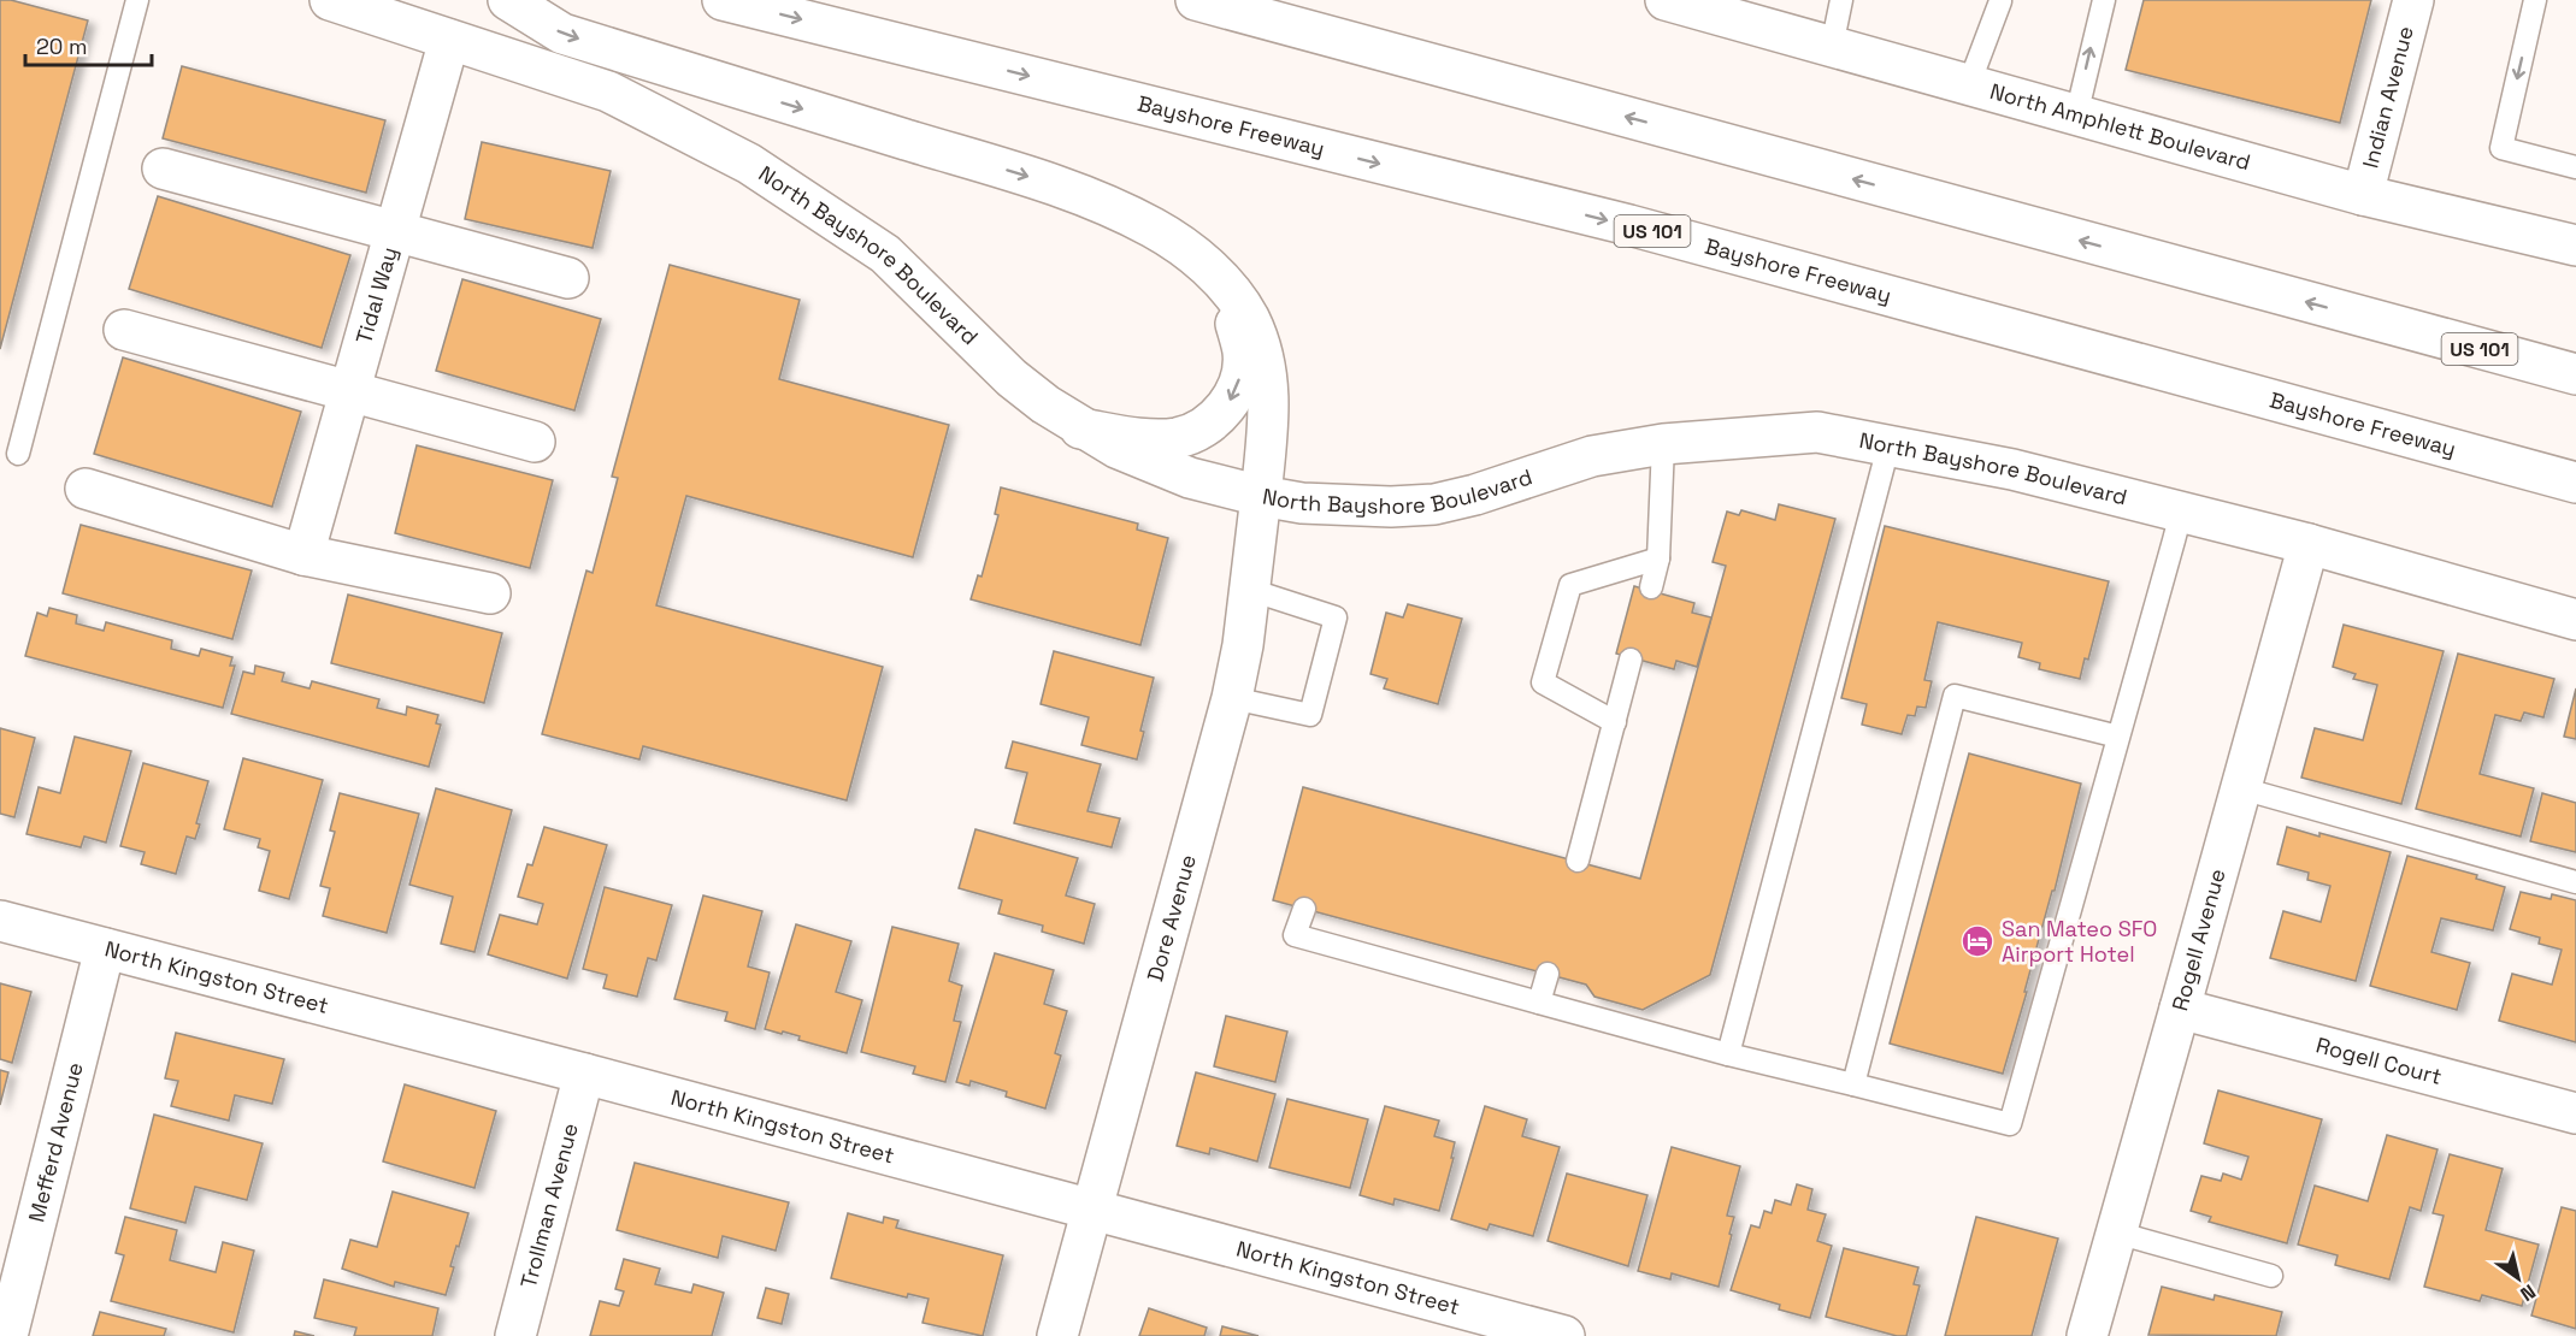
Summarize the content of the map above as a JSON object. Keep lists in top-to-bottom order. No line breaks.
{"streets":{"main road":["Indian Avenue","Bayshore Freeway","North Amphlett Boulevard","US 101","North Bayshore Boulevard","Tidal Way","Dore Avenue","Rogell Avenue","North Kingston Street","Rogell Court","Mefferd Avenue","Trollman Avenue"]},"crossings":[["Indian Avenue","North Amphlett Boulevard"],["North Bayshore Boulevard","Tidal Way"],["North Bayshore Boulevard","Dore Avenue"],["North Bayshore Boulevard","Rogell Avenue"],["Dore Avenue","North Kingston Street"],["Rogell Avenue","Rogell Court"],["North Kingston Street","Mefferd Avenue"],["North Kingston Street","Trollman Avenue"]],"places":{"hotel":["San Mateo SFO Airport Hotel"]},"scale_bar":"20 m","north":"bottom right"}
